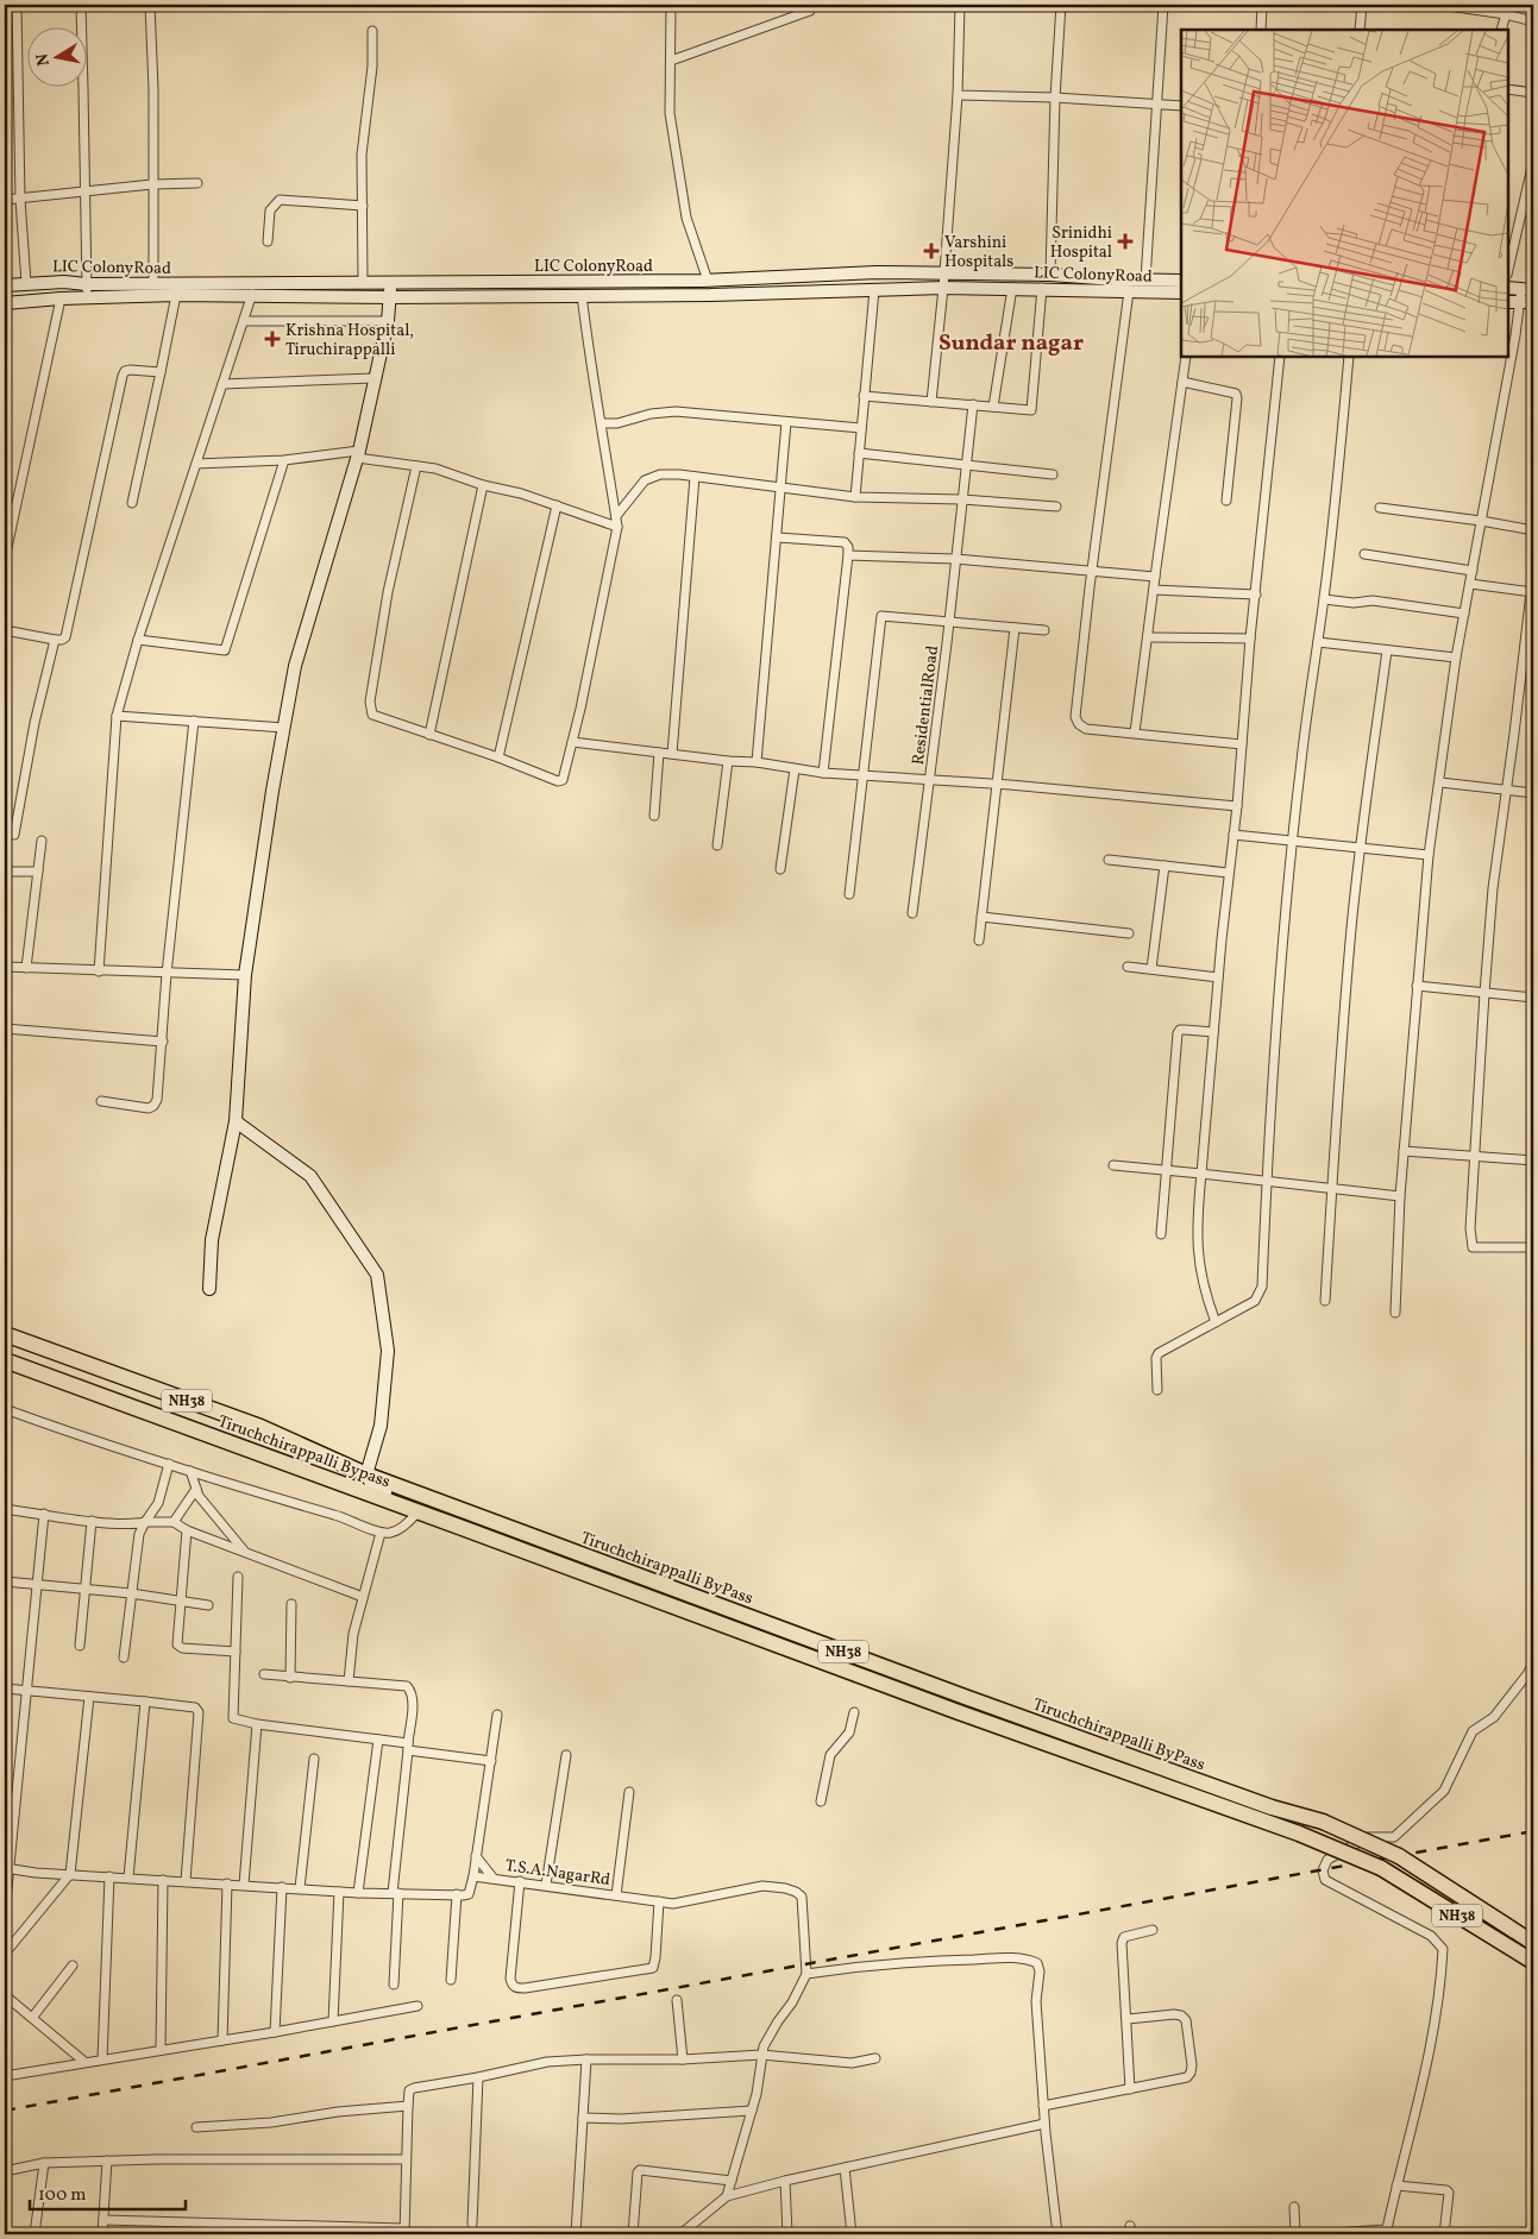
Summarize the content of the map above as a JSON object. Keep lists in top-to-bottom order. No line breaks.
{"streets":{"highway":["NH38","Tiruchchirappalli Bypass","Tiruchchirappalli ByPass"],"main road":["LIC ColonyRoad"],"street":["ResidentialRoad","T.S.A.NagarRd"]},"crossings":[["Tiruchchirappalli Bypass","Tiruchchirappalli ByPass"]],"districts":["Sundar nagar"],"places":{"health":["Srinidhi Hospital","Varshini Hospitals","Krishna Hospital, Tiruchirappalli"]},"scale_bar":"100 m","north":"left"}
